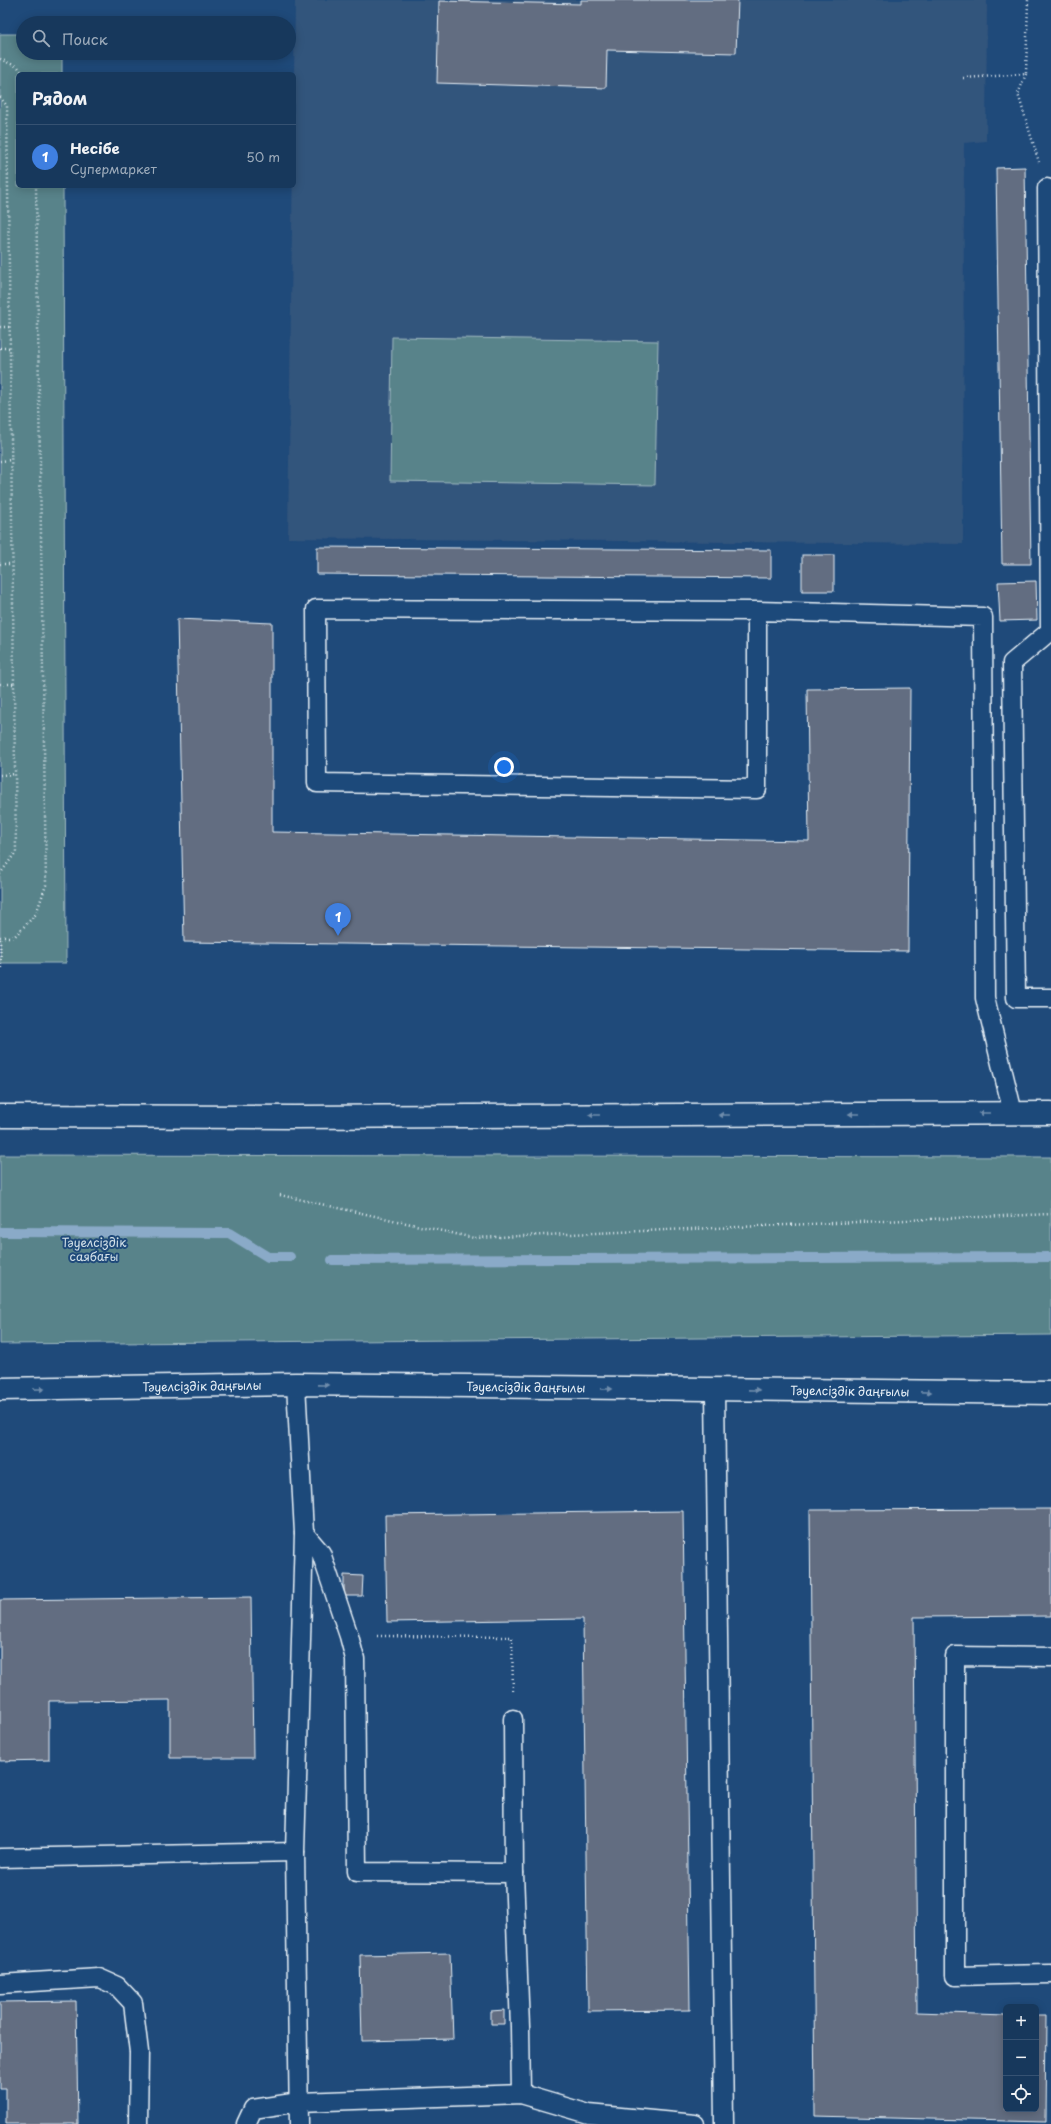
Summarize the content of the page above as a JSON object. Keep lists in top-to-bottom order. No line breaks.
{"streets":{"street":["Тәуелсіздік даңғылы"]},"one_way":["Тәуелсіздік даңғылы"],"parks":["Тәуелсіздік саябағы"],"page":{"search":"Поиск","heading":"Рядом","list":[{"mark":"1","name":"Несiбе","note":"Супермаркет","value":"50 m"}],"pins":"1","map_buttons":["+","−"]}}
